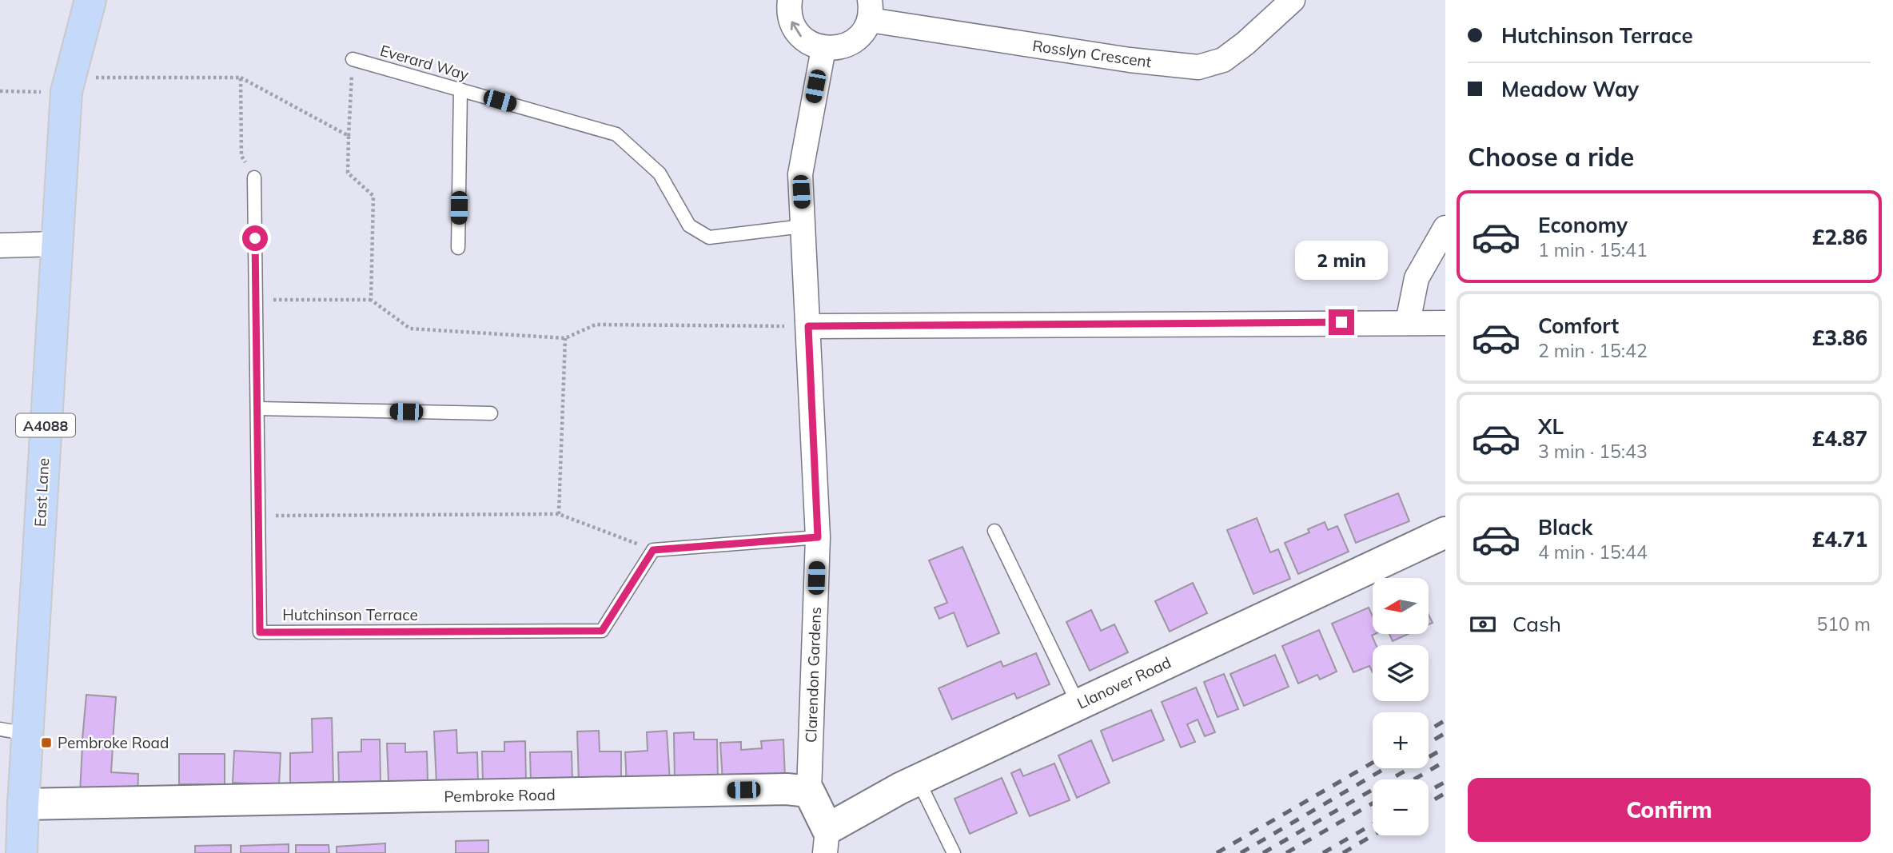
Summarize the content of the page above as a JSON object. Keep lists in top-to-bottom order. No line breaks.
{"streets":{"main road":["A4088","East Lane"],"street":["Rosslyn Crescent","Clarendon Gardens","Llanover Road","Pembroke Road"],"lane":["Everard Way","Hutchinson Terrace"]},"crossings":[["Everard Way","Clarendon Gardens"],["East Lane","Pembroke Road"],["Clarendon Gardens","Llanover Road"],["Clarendon Gardens","Pembroke Road"]],"places":{"transit":["Pembroke Road"]},"north":"left","page":{"banner":["Hutchinson Terrace","Meadow Way"],"heading":"Choose a ride","list":[{"name":"Economy","note":"1 min · 15:41","value":"£2.86"},{"name":"Comfort","note":"2 min · 15:42","value":"£3.86"},{"name":"XL","note":"3 min · 15:43","value":"£4.87"},{"name":"Black","note":"4 min · 15:44","value":"£4.71"}],"bubble":"2 min","map_buttons":["+","−"],"pay":["Cash","510 m"],"buttons":"Confirm"}}
